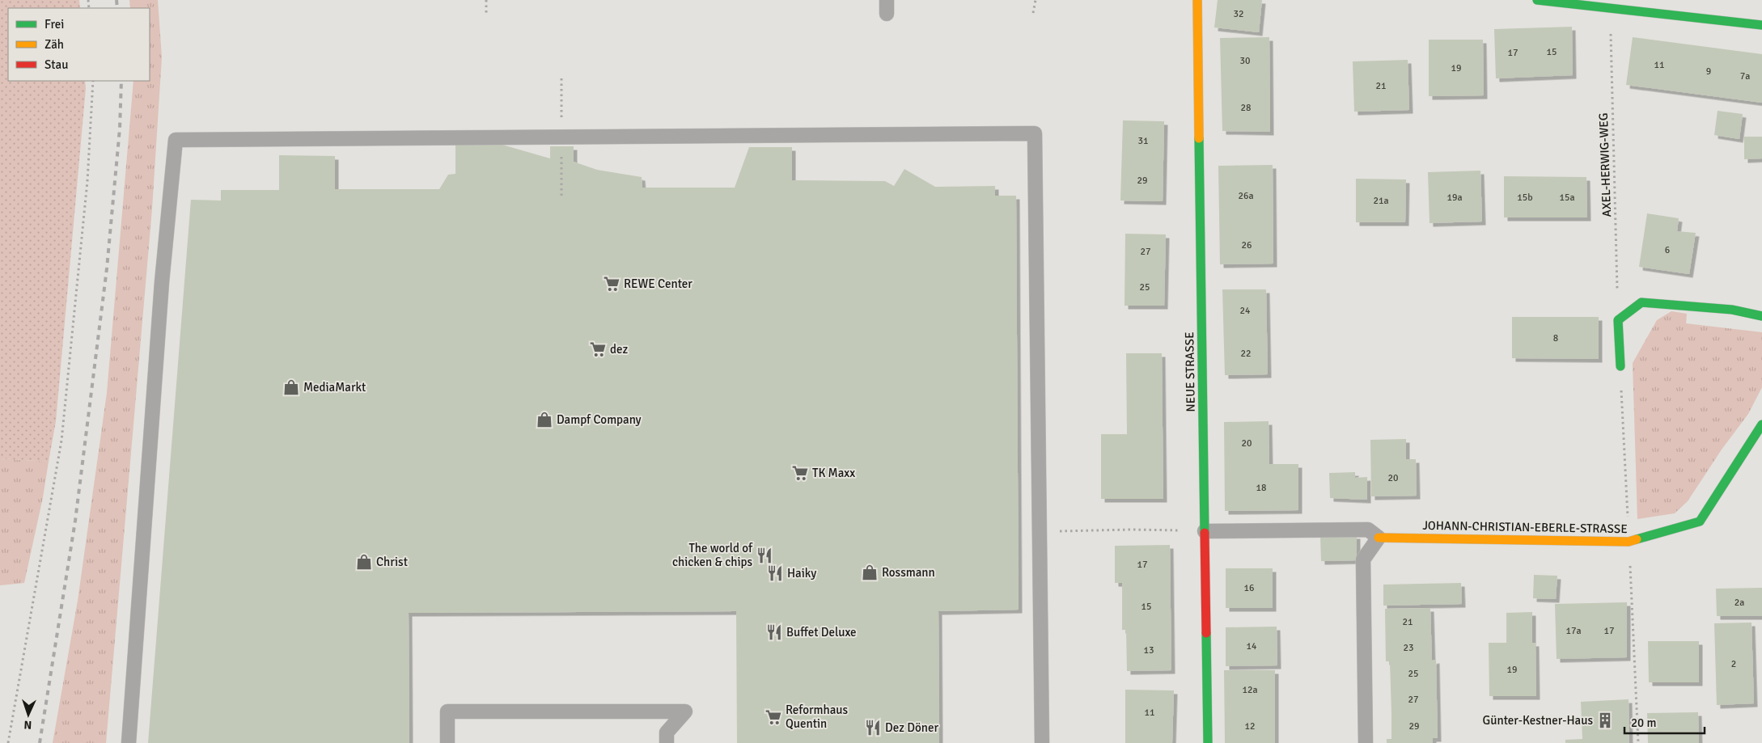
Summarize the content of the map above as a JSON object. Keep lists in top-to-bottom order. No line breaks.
{"streets":{"street":["NEUE STRASSE","JOHANN-CHRISTIAN-EBERLE-STRASSE"],"path":["AXEL-HERWIG-WEG"]},"places":{"supermarket":["REWE Center","dez","TK Maxx","Reformhaus Quentin"],"shop":["MediaMarkt","Dampf Company","Christ","Rossmann"],"restaurant":["The world of chicken & chips","Haiky","Buffet Deluxe","Dez Döner"],"building":["Günter-Kestner-Haus"]},"house_numbers":["32","15","17","30","11","19","9","7a","21","28","31","29","26a","19a","15b","15a","21a","26","6","27","25","24","8","22","20","20","18","17","16","2a","15","21","17a","17","14","23","13","2","19","25","12a","27","11","12","29"],"legend":["Frei","Zäh","Stau"],"scale_bar":"20 m","north":"bottom"}
